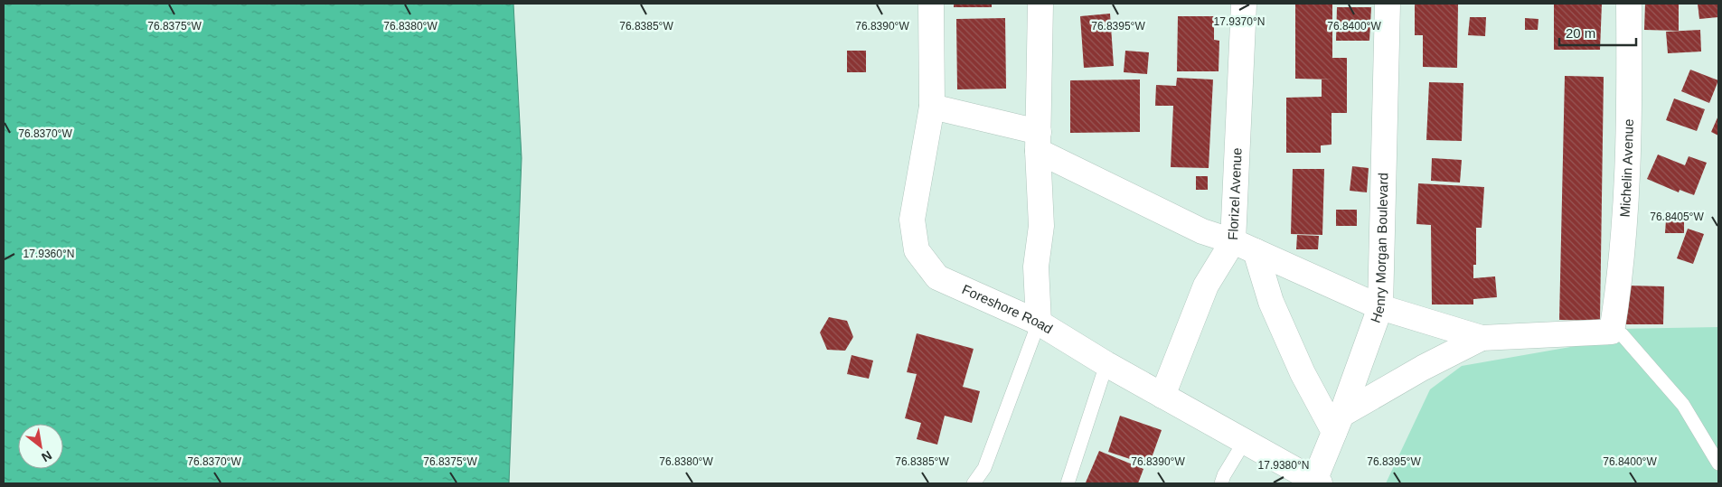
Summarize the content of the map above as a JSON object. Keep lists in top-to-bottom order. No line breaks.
{"streets":{"street":["Michelin Avenue","Florizel Avenue","Henry Morgan Boulevard","Foreshore Road"]},"crossings":[["Florizel Avenue","Foreshore Road"],["Henry Morgan Boulevard","Foreshore Road"]],"scale_bar":"20 m","north":"bottom right","coordinates":["17.9370°N","76.8375°W","76.8380°W","76.8385°W","76.8390°W","76.8395°W","76.8400°W","76.8370°W","76.8405°W","17.9360°N","17.9380°N"]}
